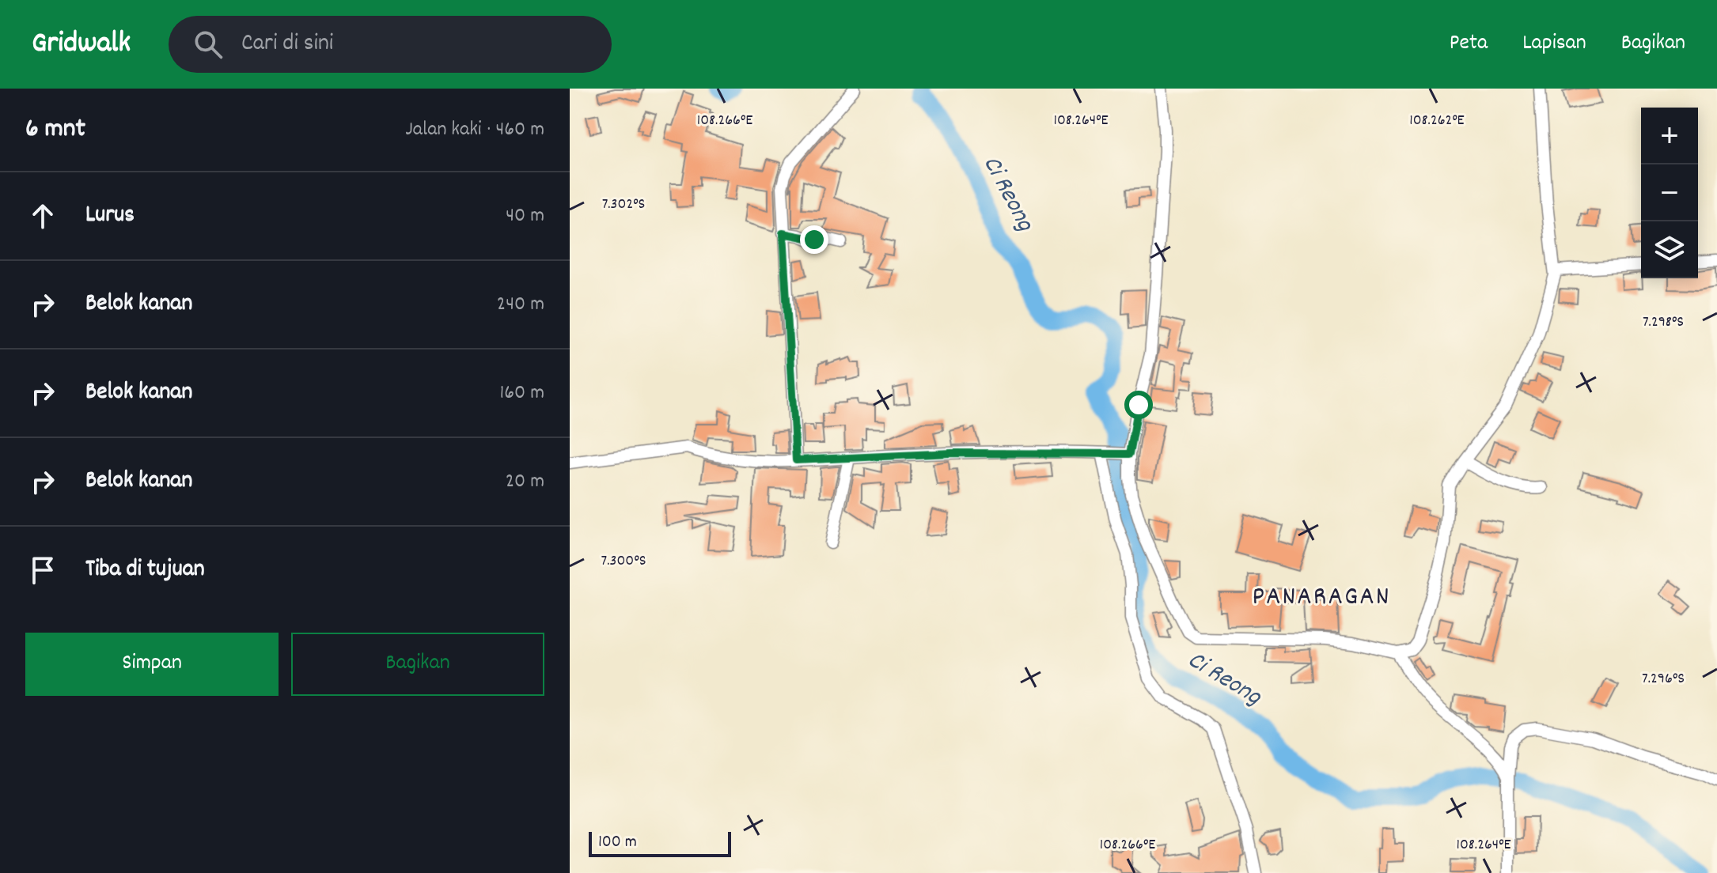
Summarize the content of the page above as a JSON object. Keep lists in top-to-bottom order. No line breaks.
{"districts":["PANARAGAN"],"water":["Ci Reong"],"scale_bar":"100 m","page":{"header":"Gridwalk","search":"Cari di sini","nav":["Peta","Lapisan","Bagikan"],"heading":["6 mnt","Jalan kaki · 460 m"],"map_buttons":["+","−"],"list":[["Lurus","40 m"],["Belok kanan","240 m"],["Belok kanan","160 m"],["Belok kanan","20 m"],"Tiba di tujuan"],"buttons":["Simpan","Bagikan"],"scale":"100 m"},"coordinates":["108.262°E","108.266°E","108.264°E","7.302°S","7.298°S","7.300°S","7.296°S"]}
